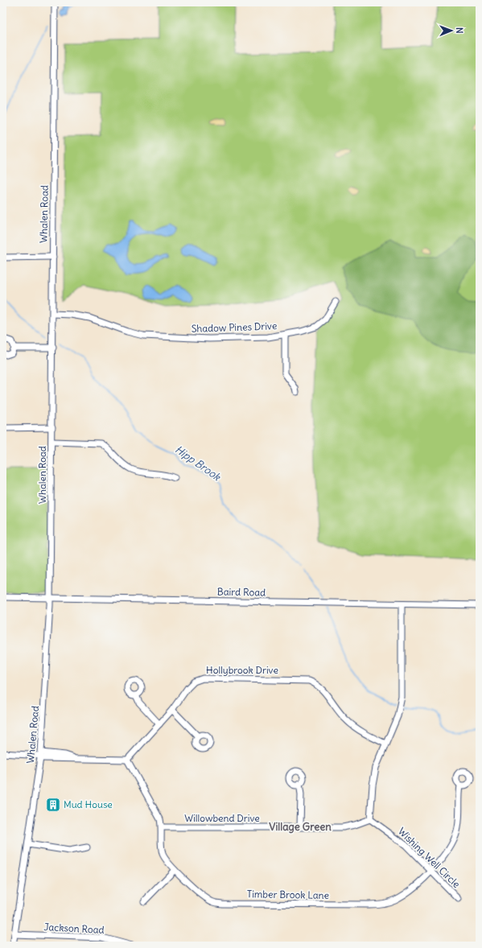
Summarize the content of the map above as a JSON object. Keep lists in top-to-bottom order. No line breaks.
{"streets":{"street":["Whalen Road","Shadow Pines Drive","Baird Road","Hollybrook Drive","Willowbend Drive","Wishing Well Circle","Timber Brook Lane","Jackson Road"]},"crossings":[["Whalen Road","Shadow Pines Drive"],["Whalen Road","Baird Road"],["Whalen Road","Jackson Road"],["Hollybrook Drive","Timber Brook Lane"],["Willowbend Drive","Wishing Well Circle"],["Willowbend Drive","Timber Brook Lane"],["Wishing Well Circle","Timber Brook Lane"]],"districts":["Village Green"],"water":["Hipp Brook"],"places":{"building":["Mud House"]},"north":"right"}
